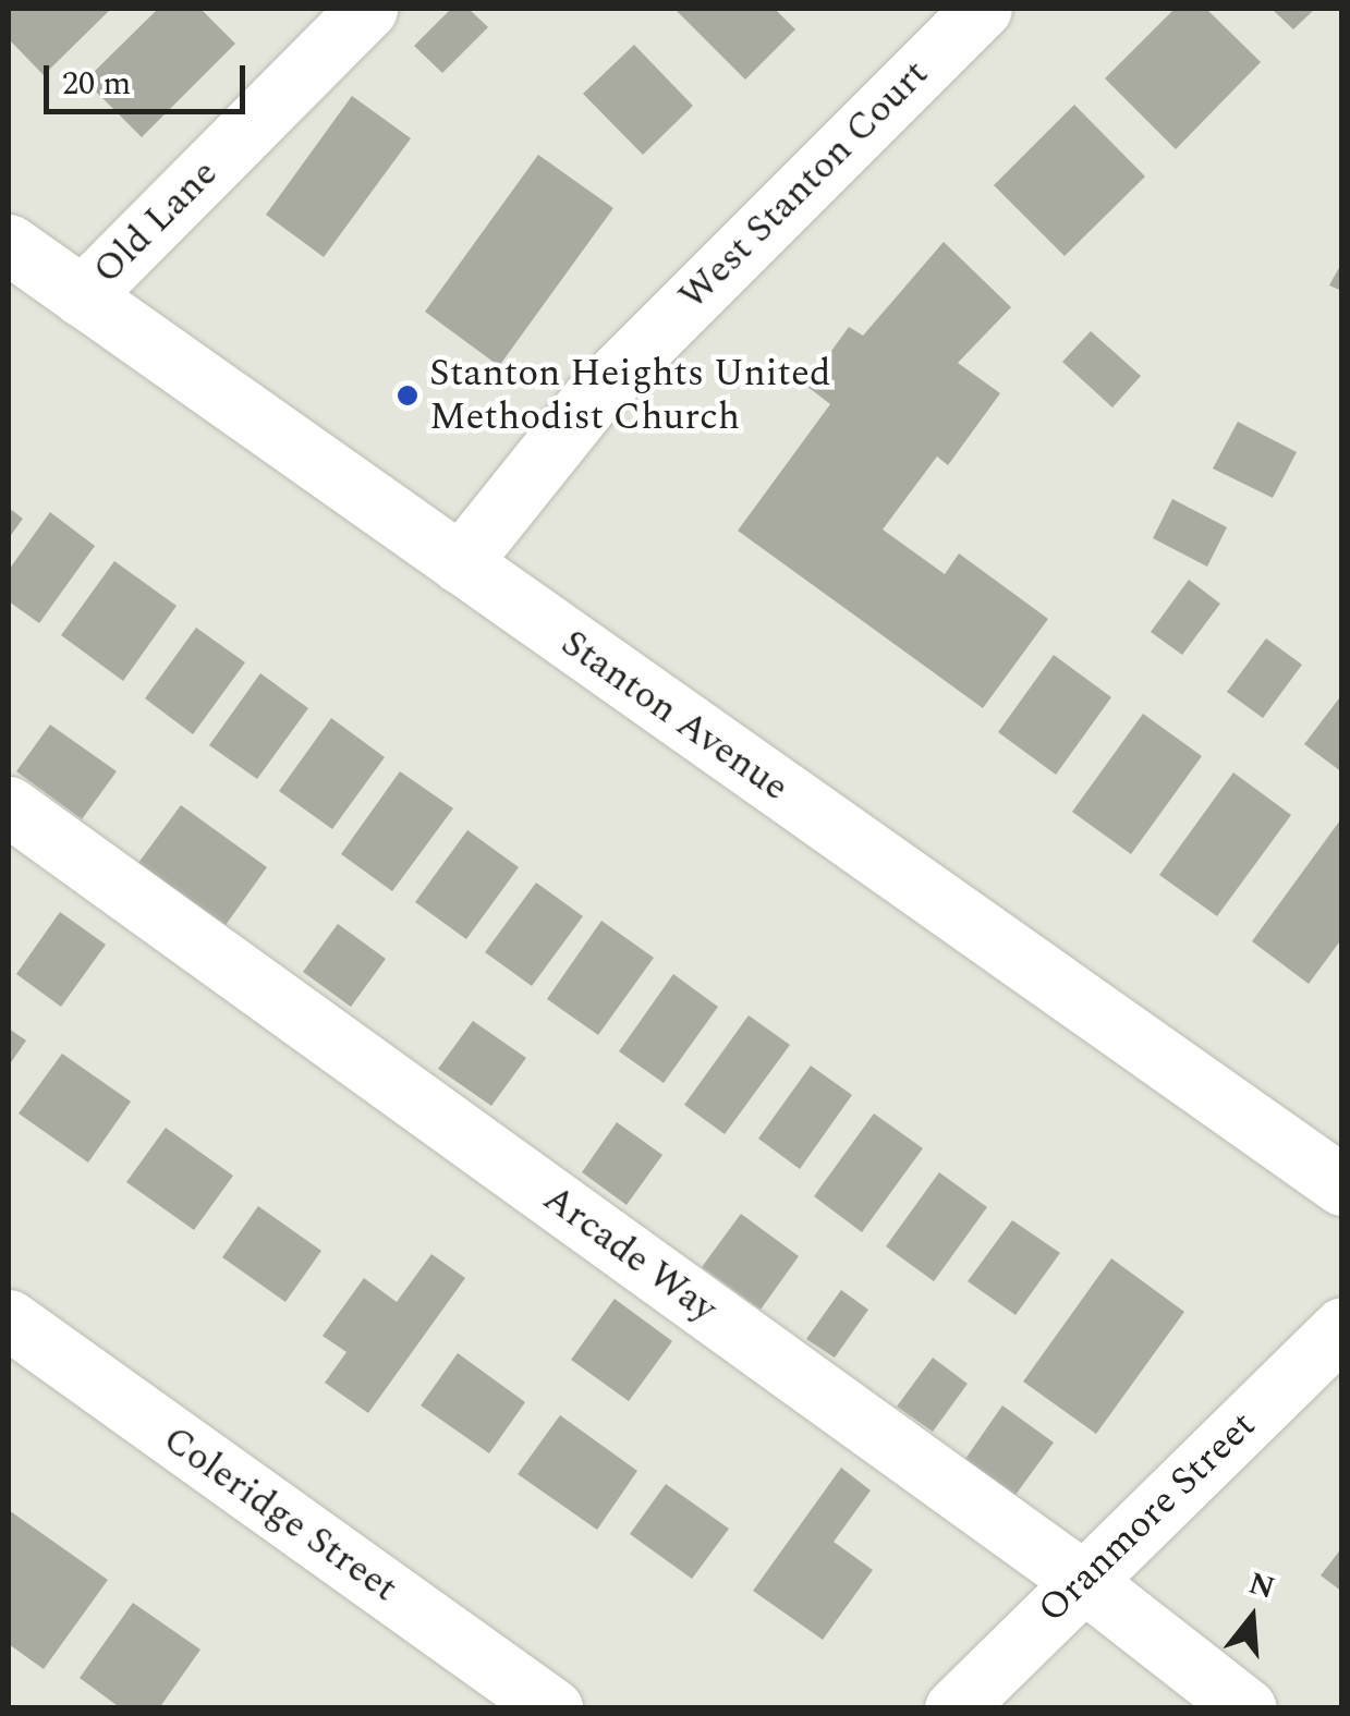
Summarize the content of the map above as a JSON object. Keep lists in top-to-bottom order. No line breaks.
{"streets":{"street":["West Stanton Court","Old Lane","Stanton Avenue","Arcade Way","Coleridge Street","Oranmore Street"]},"crossings":[["West Stanton Court","Stanton Avenue"],["Old Lane","Stanton Avenue"],["Arcade Way","Oranmore Street"]],"places":["Stanton Heights United Methodist Church"],"scale_bar":"20 m","north":"top"}
